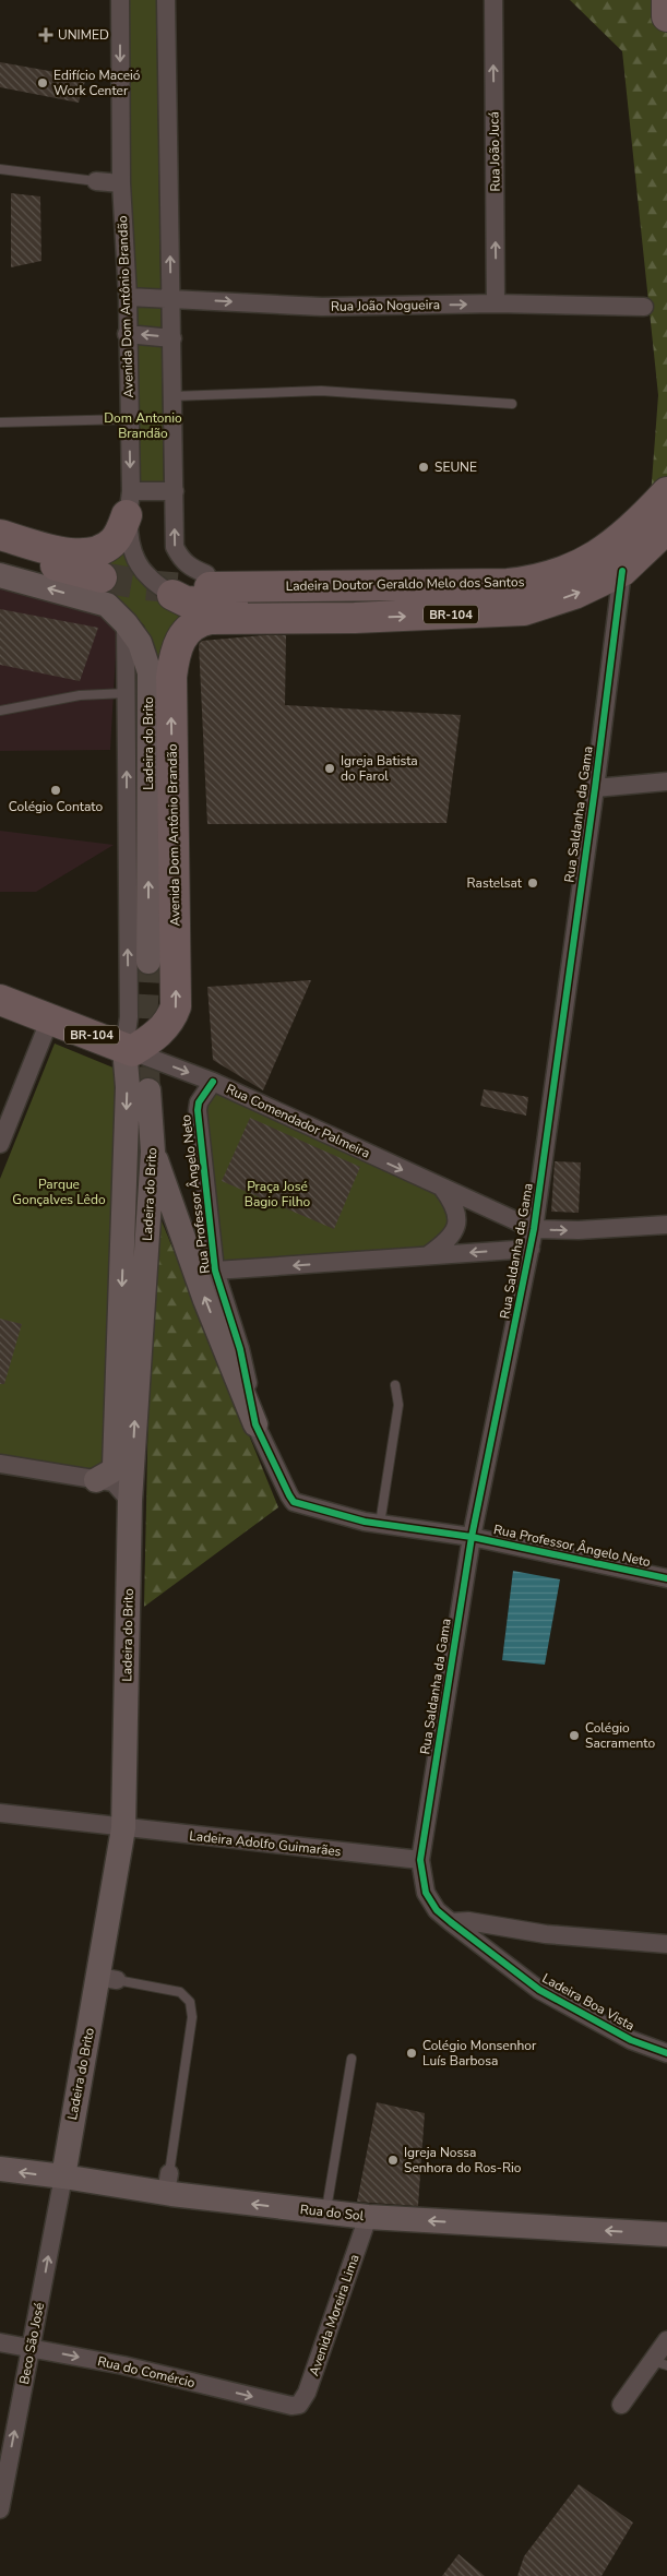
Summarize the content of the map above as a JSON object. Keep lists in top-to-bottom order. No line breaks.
{"streets":{"highway":["Avenida Dom Antônio Brandão","Ladeira Doutor Geraldo Melo dos Santos","BR-104","Rua Comendador Palmeira"],"main road":["Ladeira do Brito","Rua do Sol"],"street":["Rua João Jucá","Rua João Nogueira","Rua Saldanha da Gama","Rua Professor Ângelo Neto","Ladeira Adolfo Guimarães","Ladeira Boa Vista","Avenida Moreira Lima","Beco São José","Rua do Comércio"]},"crossings":[["Rua João Jucá","Rua João Nogueira"],["Rua João Nogueira","Avenida Dom Antônio Brandão"],["Avenida Dom Antônio Brandão","Ladeira Doutor Geraldo Melo dos Santos"],["Avenida Dom Antônio Brandão","Ladeira do Brito"],["Avenida Dom Antônio Brandão","Rua Comendador Palmeira"],["Ladeira Doutor Geraldo Melo dos Santos","Rua Saldanha da Gama"],["Ladeira do Brito","Rua Comendador Palmeira"],["Ladeira do Brito","Ladeira Adolfo Guimarães"],["Ladeira do Brito","Rua do Sol"],["Ladeira do Brito","Beco São José"],["Rua Saldanha da Gama","Rua Comendador Palmeira"],["Rua Saldanha da Gama","Rua Professor Ângelo Neto"],["Rua Saldanha da Gama","Ladeira Adolfo Guimarães"],["Rua Saldanha da Gama","Ladeira Boa Vista"],["Rua Comendador Palmeira","Rua Professor Ângelo Neto"],["Rua do Sol","Avenida Moreira Lima"],["Rua do Sol","Beco São José"],["Avenida Moreira Lima","Rua do Comércio"],["Beco São José","Rua do Comércio"]],"one_way":["Rua João Jucá","Rua João Nogueira","Rua Comendador Palmeira","Rua do Sol","Beco São José","Rua do Comércio"],"parks":["Dom Antonio Brandão","Parque Gonçalves Lêdo","Praça José Bagio Filho"],"places":{"health":["UNIMED"],"other":["Edifício Maceió Work Center","SEUNE","Igreja Batista do Farol","Colégio Contato","Rastelsat","Colégio Sacramento","Colégio Monsenhor Luís Barbosa","Igreja Nossa Senhora do Ros-Rio"]}}
